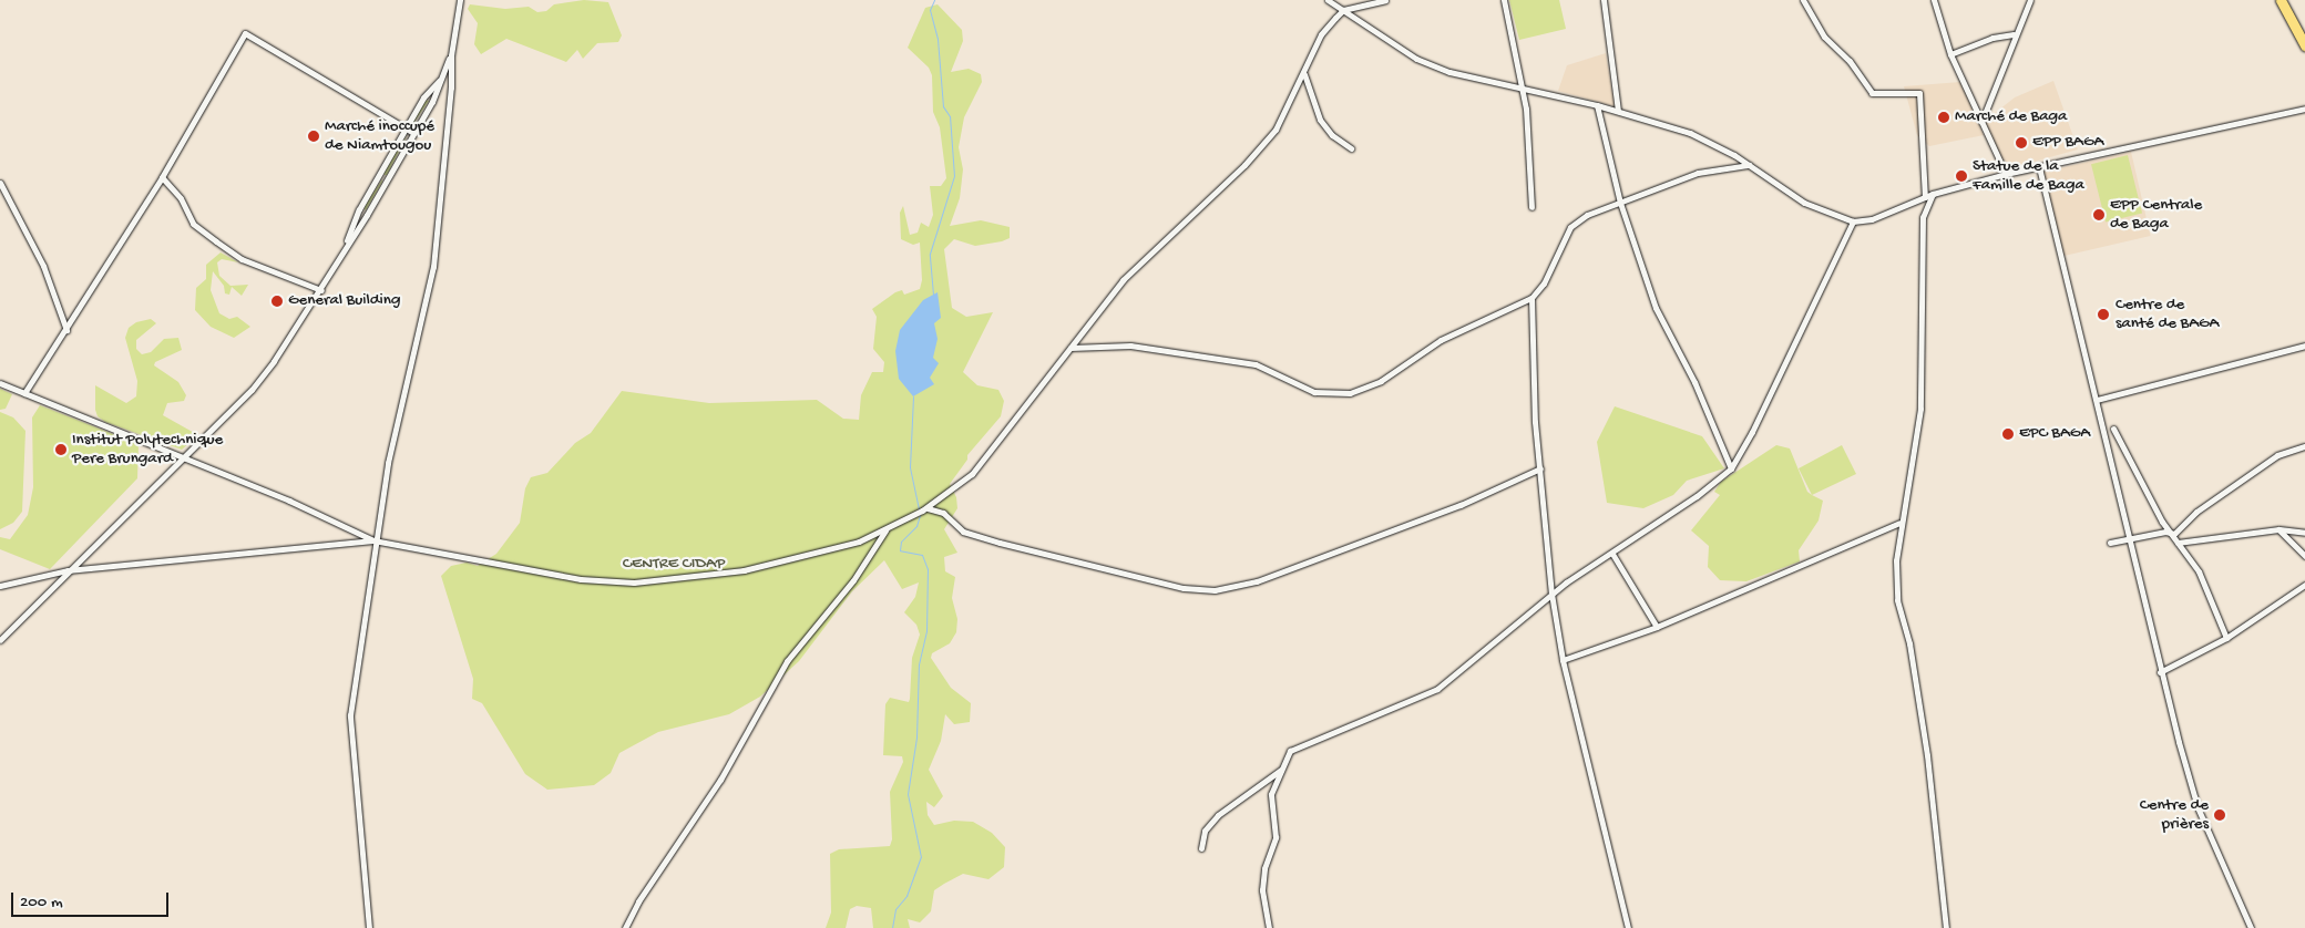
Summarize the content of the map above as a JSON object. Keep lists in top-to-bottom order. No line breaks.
{"parks":["CENTRE CIDAP"],"places":["Marché de Baga","Marché inoccupé de Niamtougou","EPP BAGA","Statue de la Famille de Baga","EPP Centrale de Baga","General Building","Centre de santé de BAGA","EPC BAGA","Institut Polytechnique Pere Brungard","Centre de prières"],"scale_bar":"200 m"}
